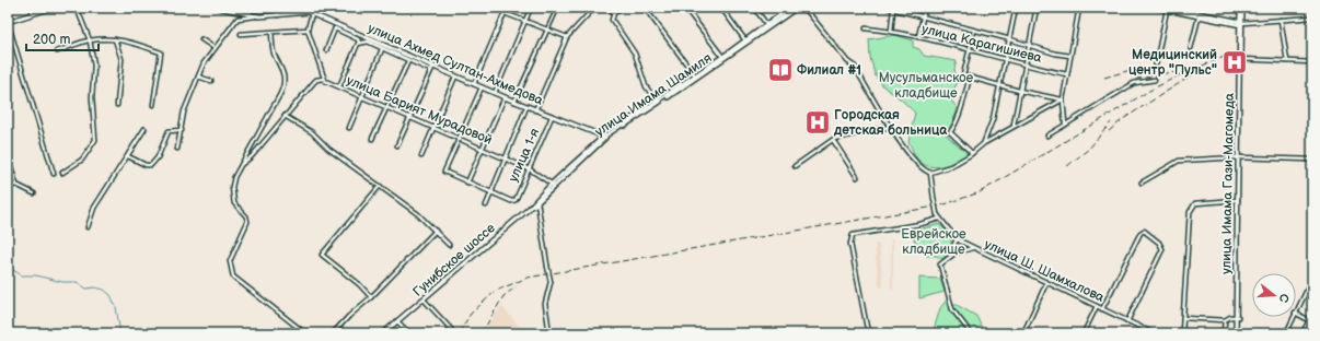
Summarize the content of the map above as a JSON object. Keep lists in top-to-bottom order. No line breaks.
{"streets":{"main road":["улица Ахмед Султан-Ахмедова","улица Имама Шамиля","улица Имама Гази-Магомеда","Гунибское шоссе"],"street":["улица Карагишиева","улица Барият Мурадовой","улица 1-я","улица Ш. Шамхалова"]},"crossings":[["улица Ахмед Султан-Ахмедова","улица Имама Шамиля"],["улица Ахмед Султан-Ахмедова","улица 1-я"],["улица Имама Шамиля","улица Барият Мурадовой"],["улица Имама Шамиля","Гунибское шоссе"],["улица Барият Мурадовой","улица 1-я"]],"parks":["Мусульманское кладбище","Еврейское кладбище"],"places":{"hospital":["Медицинский центр \"Пульс\"","Городская детская больница"],"library":["Филиал #1"]},"scale_bar":"200 m","north":"right"}
